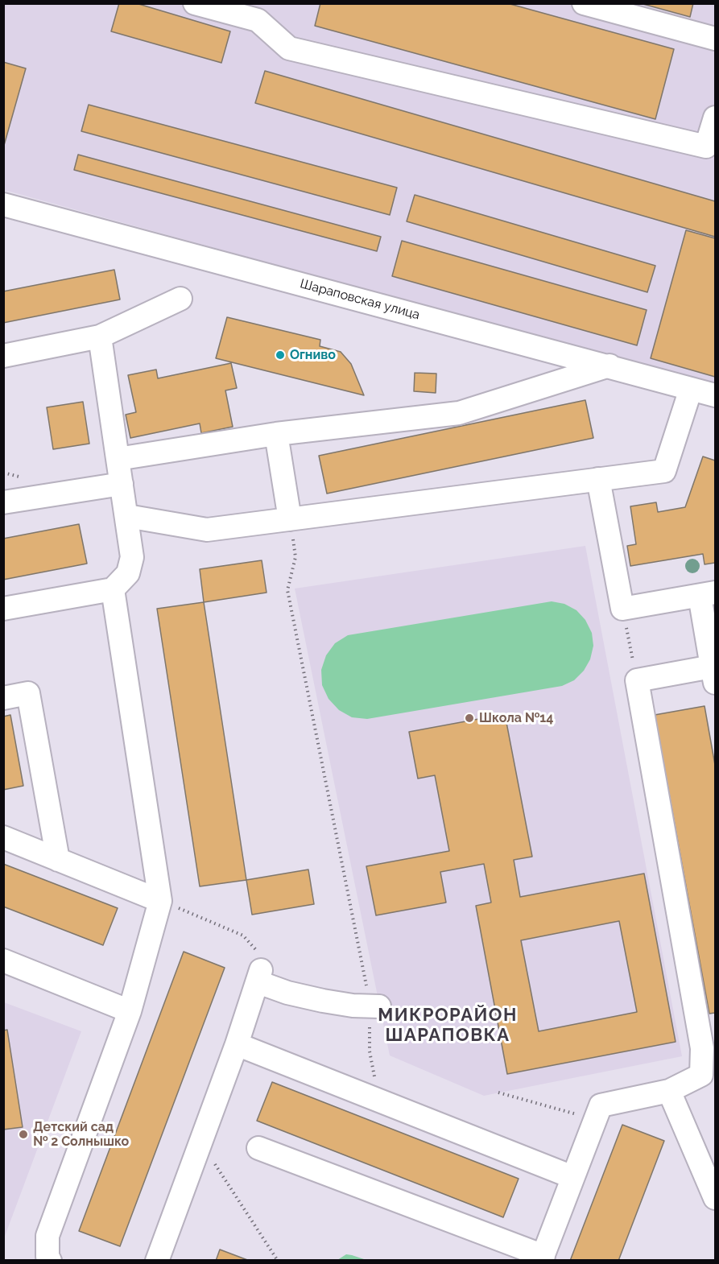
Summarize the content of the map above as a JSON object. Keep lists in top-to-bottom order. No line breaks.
{"streets":{"street":["Шараповская улица"]},"districts":["МИКРОРАЙОН ШАРАПОВКА"],"places":["Огниво","Школа №14","Детский сад № 2 Солнышко"]}
